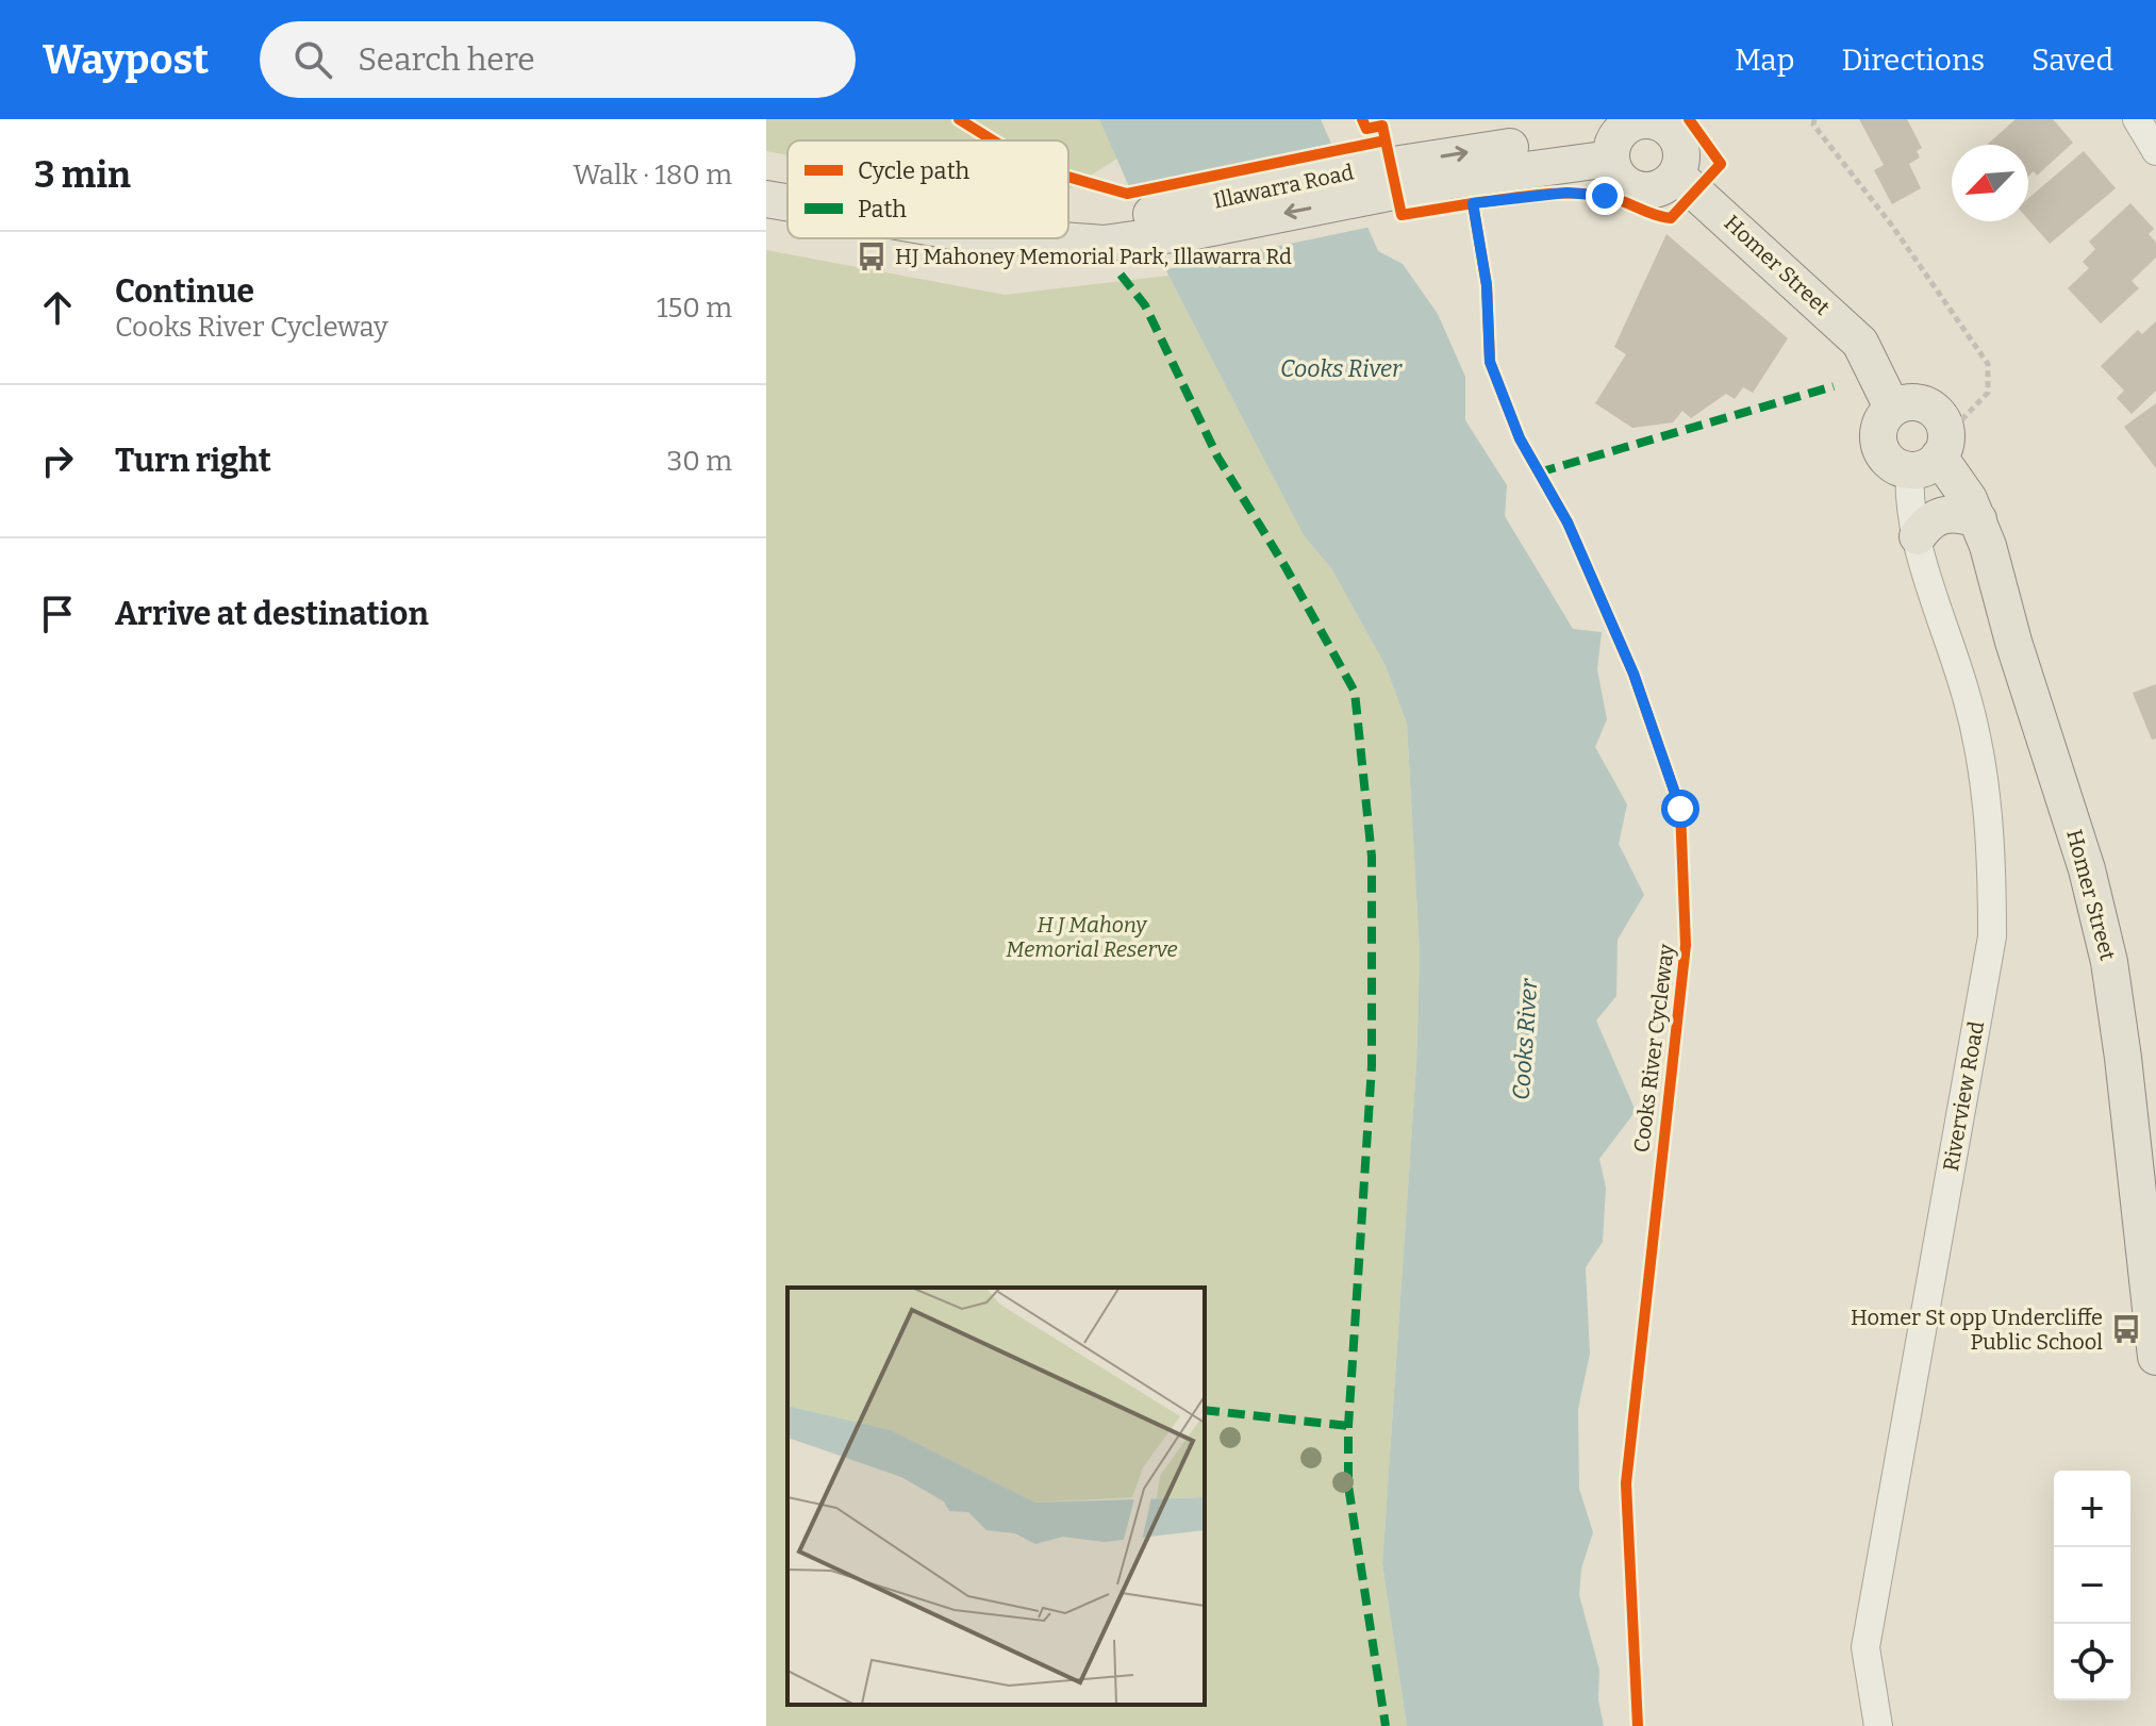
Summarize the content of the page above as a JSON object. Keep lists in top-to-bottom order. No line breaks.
{"streets":{"main road":["Illawarra Road","Homer Street"],"street":["Riverview Road"],"cycle path":["Cooks River Cycleway"]},"crossings":[["Illawarra Road","Homer Street"],["Homer Street","Riverview Road"]],"water":["Cooks River"],"parks":["H J Mahony Memorial Reserve"],"places":{"bus stop":["HJ Mahoney Memorial Park, Illawarra Rd","Homer St opp Undercliffe Public School"]},"legend":["Cycle path","Path"],"north":"bottom left","page":{"header":"Waypost","search":"Search here","nav":["Map","Directions","Saved"],"heading":["3 min","Walk · 180 m"],"list":[["Continue","Cooks River Cycleway","150 m"],["Turn right","30 m"],"Arrive at destination"],"map_buttons":["+","−"]}}
